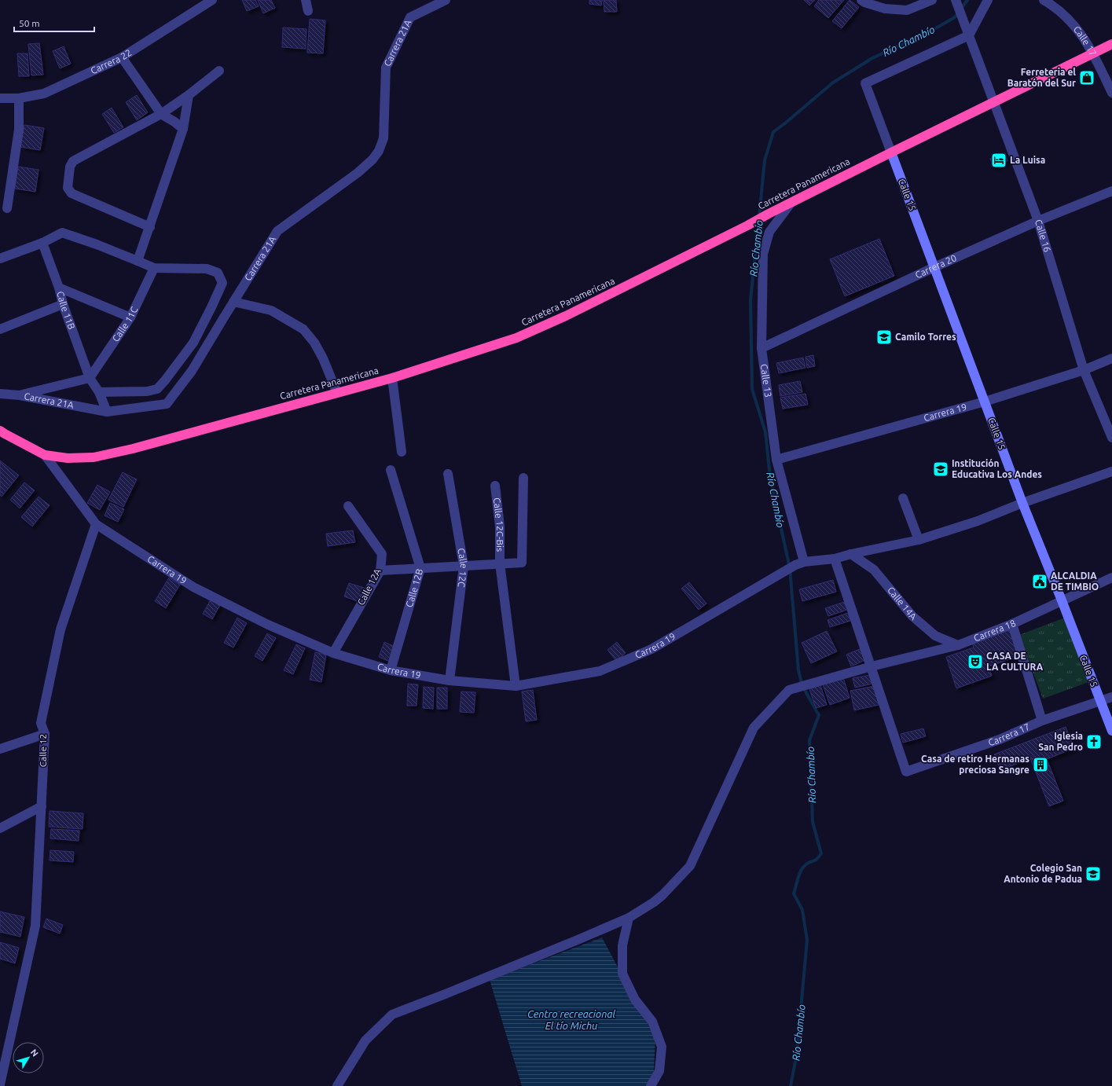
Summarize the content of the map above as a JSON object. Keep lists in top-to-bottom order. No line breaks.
{"streets":{"highway":["Carretera Panamericana"],"main road":["Calle 15"],"street":["Calle 17","Carrera 21A","Carrera 22","Calle 16","Carrera 20","Calle 11B","Calle 11C","Calle 13","Carrera 19","Calle 12C-Bis","Calle 12C","Calle 12A","Calle 12B","Calle 14A","Carrera 18","Carrera 17","Calle 12"]},"crossings":[["Calle 17","Carretera Panamericana"],["Carrera 21A","Calle 11B"],["Carretera Panamericana","Calle 15"],["Carretera Panamericana","Calle 16"],["Carretera Panamericana","Calle 13"],["Carretera Panamericana","Carrera 19"],["Calle 15","Carrera 20"],["Calle 15","Carrera 19"],["Calle 15","Carrera 18"],["Calle 15","Carrera 17"],["Calle 16","Carrera 20"],["Calle 16","Carrera 19"],["Carrera 20","Calle 13"],["Calle 11B","Calle 11C"],["Calle 13","Carrera 19"],["Carrera 19","Calle 12C-Bis"],["Carrera 19","Calle 12C"],["Carrera 19","Calle 12A"],["Carrera 19","Calle 12B"],["Carrera 19","Calle 12"],["Calle 14A","Carrera 18"],["Carrera 18","Carrera 17"]],"water":["Río Chambío","Centro recreacional El tío Michu"],"places":{"shop":["Ferreteria el Baratón del Sur"],"hotel":["La Luisa"],"school or university":["Camilo Torres","Institución Educativa Los Andes","Colegio San Antonio de Padua"],"public building":["ALCALDIA DE TIMBIO"],"theatre":["CASA DE LA CULTURA"],"church":["Iglesia San Pedro"],"building":["Casa de retiro Hermanas preciosa Sangre"]},"scale_bar":"50 m","north":"top right"}
